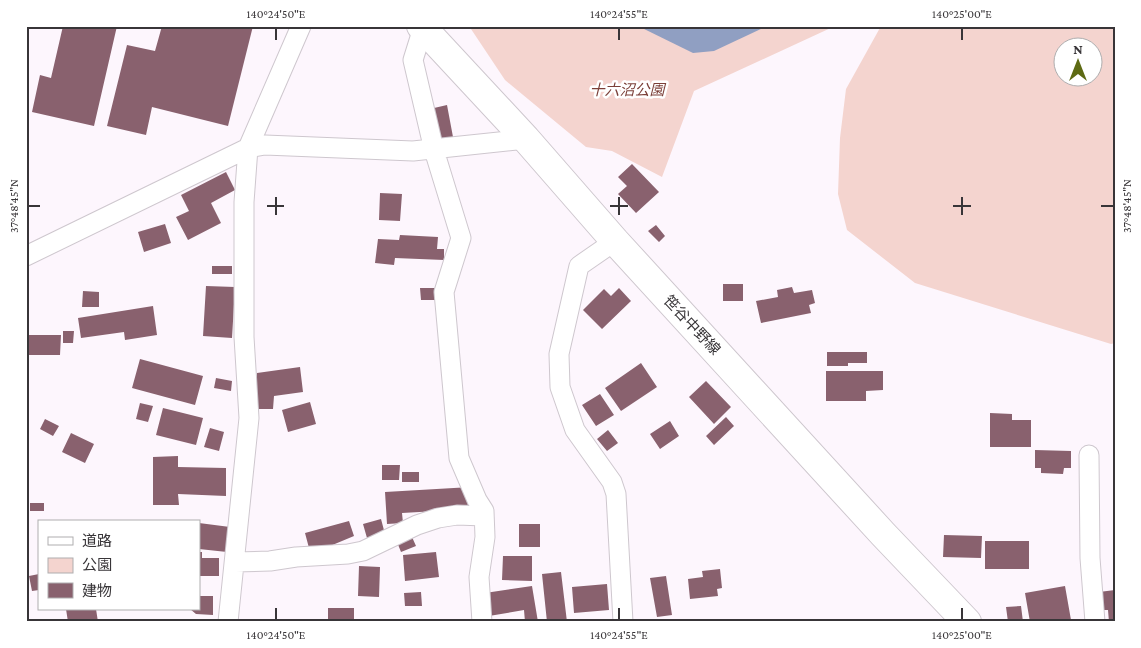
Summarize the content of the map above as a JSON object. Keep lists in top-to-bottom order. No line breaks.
{"streets":{"street":["笹谷中野線"]},"parks":["十六沼公園"],"legend":["道路","公園","建物"],"north":"top","coordinates":["140°24'50\"E","140°24'55\"E","140°25'00\"E","37°48'45\"N"]}
